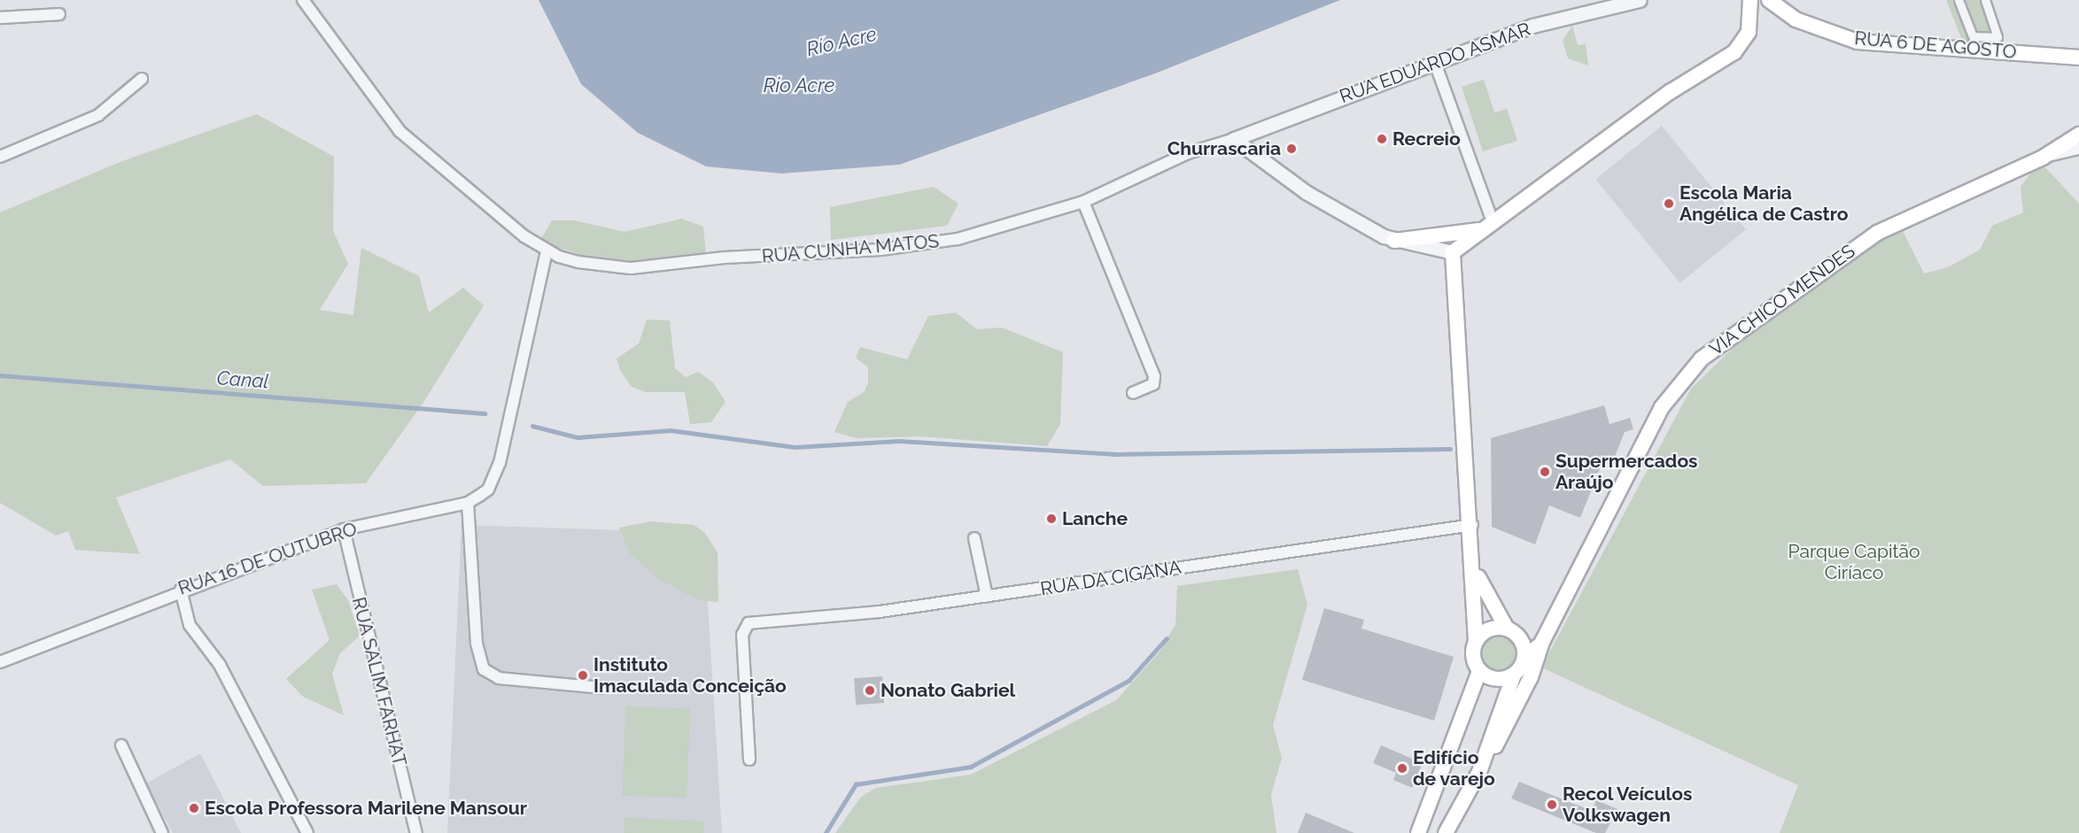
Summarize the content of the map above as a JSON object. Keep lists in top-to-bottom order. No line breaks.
{"streets":{"main road":["RUA 6 DE AGOSTO","VIA CHICO MENDES"],"street":["RUA EDUARDO ASMAR","RUA CUNHA MATOS","RUA 16 DE OUTUBRO","RUA DA CIGANA","RUA SALIM FARHAT"]},"crossings":[["RUA EDUARDO ASMAR","RUA CUNHA MATOS"],["RUA CUNHA MATOS","RUA 16 DE OUTUBRO"],["RUA 16 DE OUTUBRO","RUA SALIM FARHAT"]],"water":["Río Acre","Rio Acre","Canal"],"parks":["Parque Capitão Ciríaco"],"places":["Recreio","Churrascaria","Escola Maria Angélica de Castro","Supermercados Araújo","Lanche","Instituto Imaculada Conceição","Nonato Gabriel","Edifício de varejo","Recol Veículos Volkswagen","Escola Professora Marilene Mansour"]}
